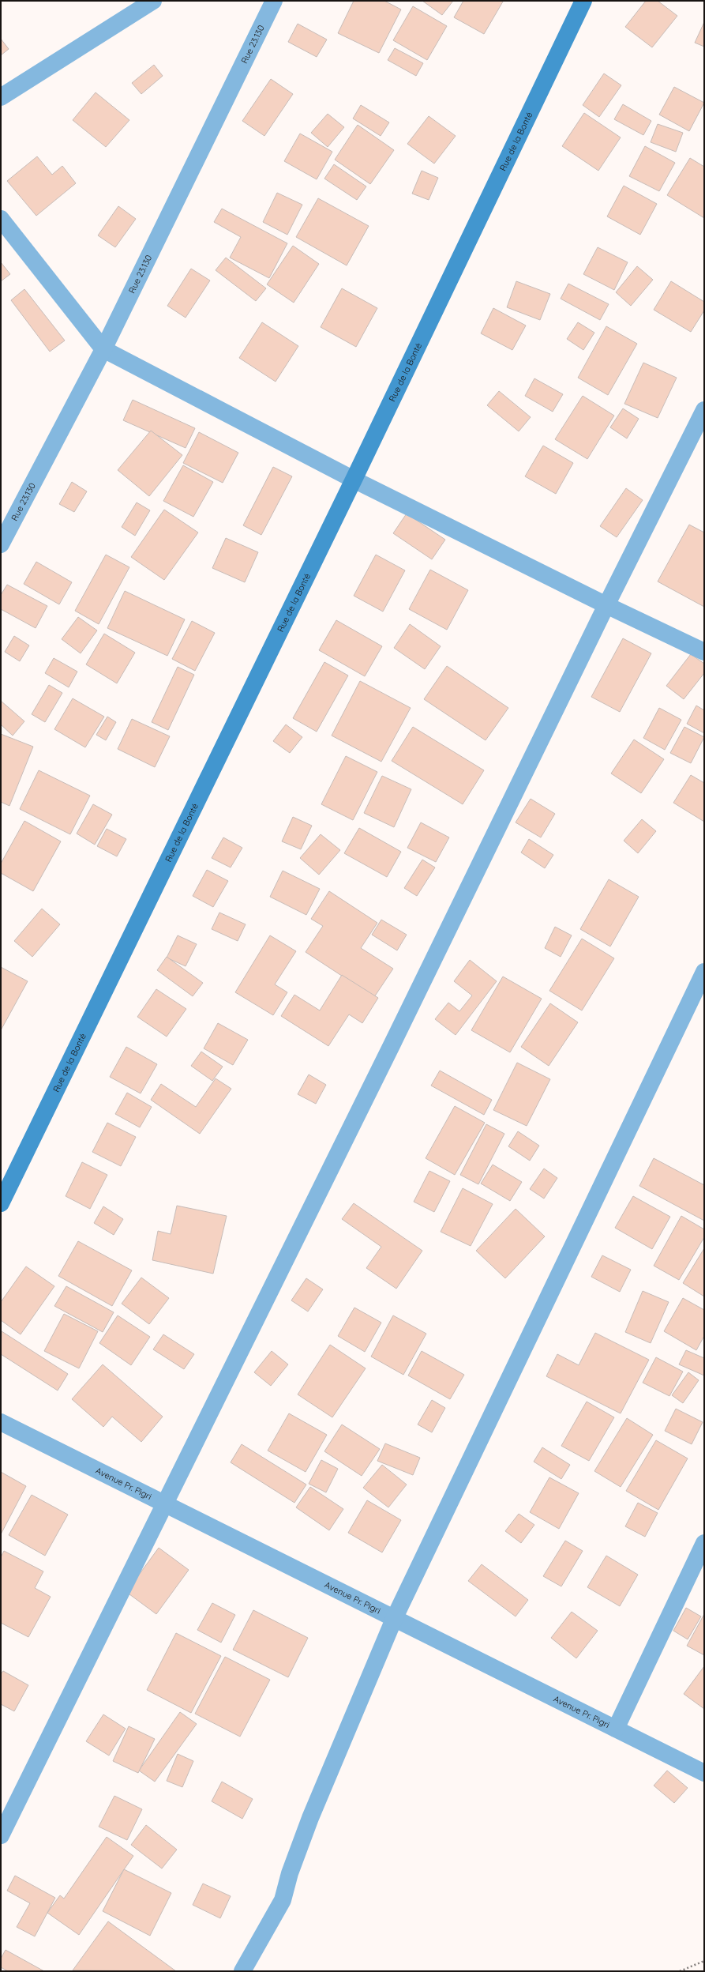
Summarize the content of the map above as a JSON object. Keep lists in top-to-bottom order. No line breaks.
{"streets":{"street":["Rue 23.130","Rue de la Bonté","Avenue Pr. Pigri"]}}
